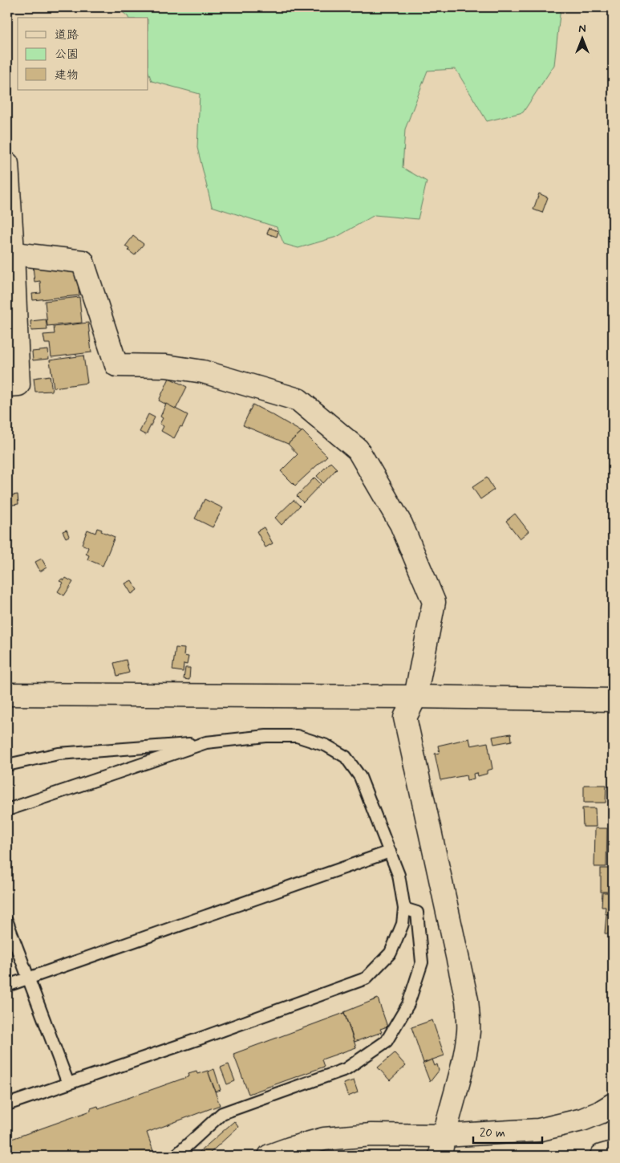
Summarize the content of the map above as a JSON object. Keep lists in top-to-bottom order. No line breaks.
{"legend":["道路","公園","建物"],"scale_bar":"20 m","north":"top"}
